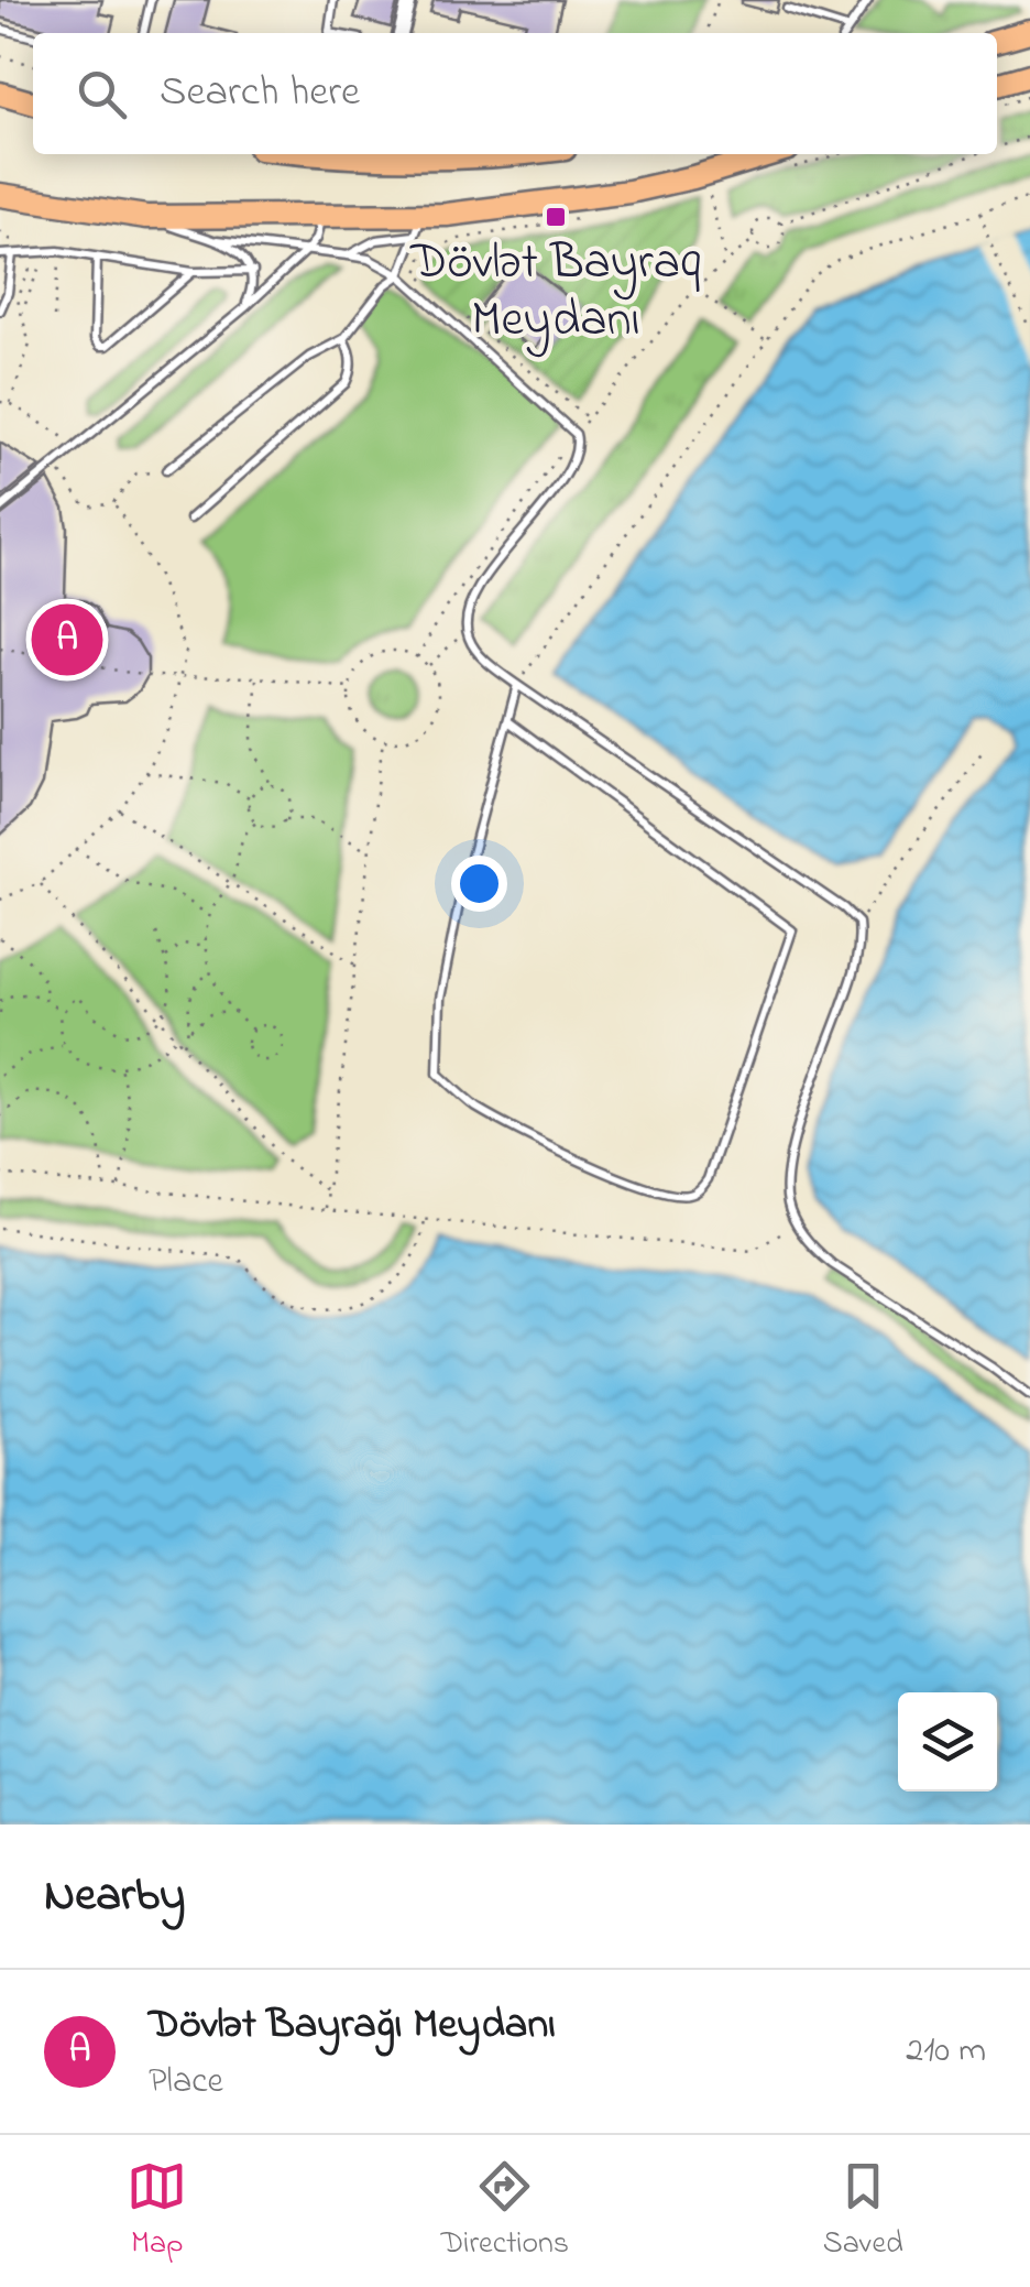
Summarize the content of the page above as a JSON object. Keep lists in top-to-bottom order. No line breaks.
{"places":{"transit":["Dövlət Bayraq Meydanı"]},"page":{"search":"Search here","pins":"A","heading":"Nearby","list":[{"mark":"A","name":"Dövlət Bayrağı Meydanı","note":"Place","value":"210 m"}],"nav":["Map","Directions","Saved"]}}
